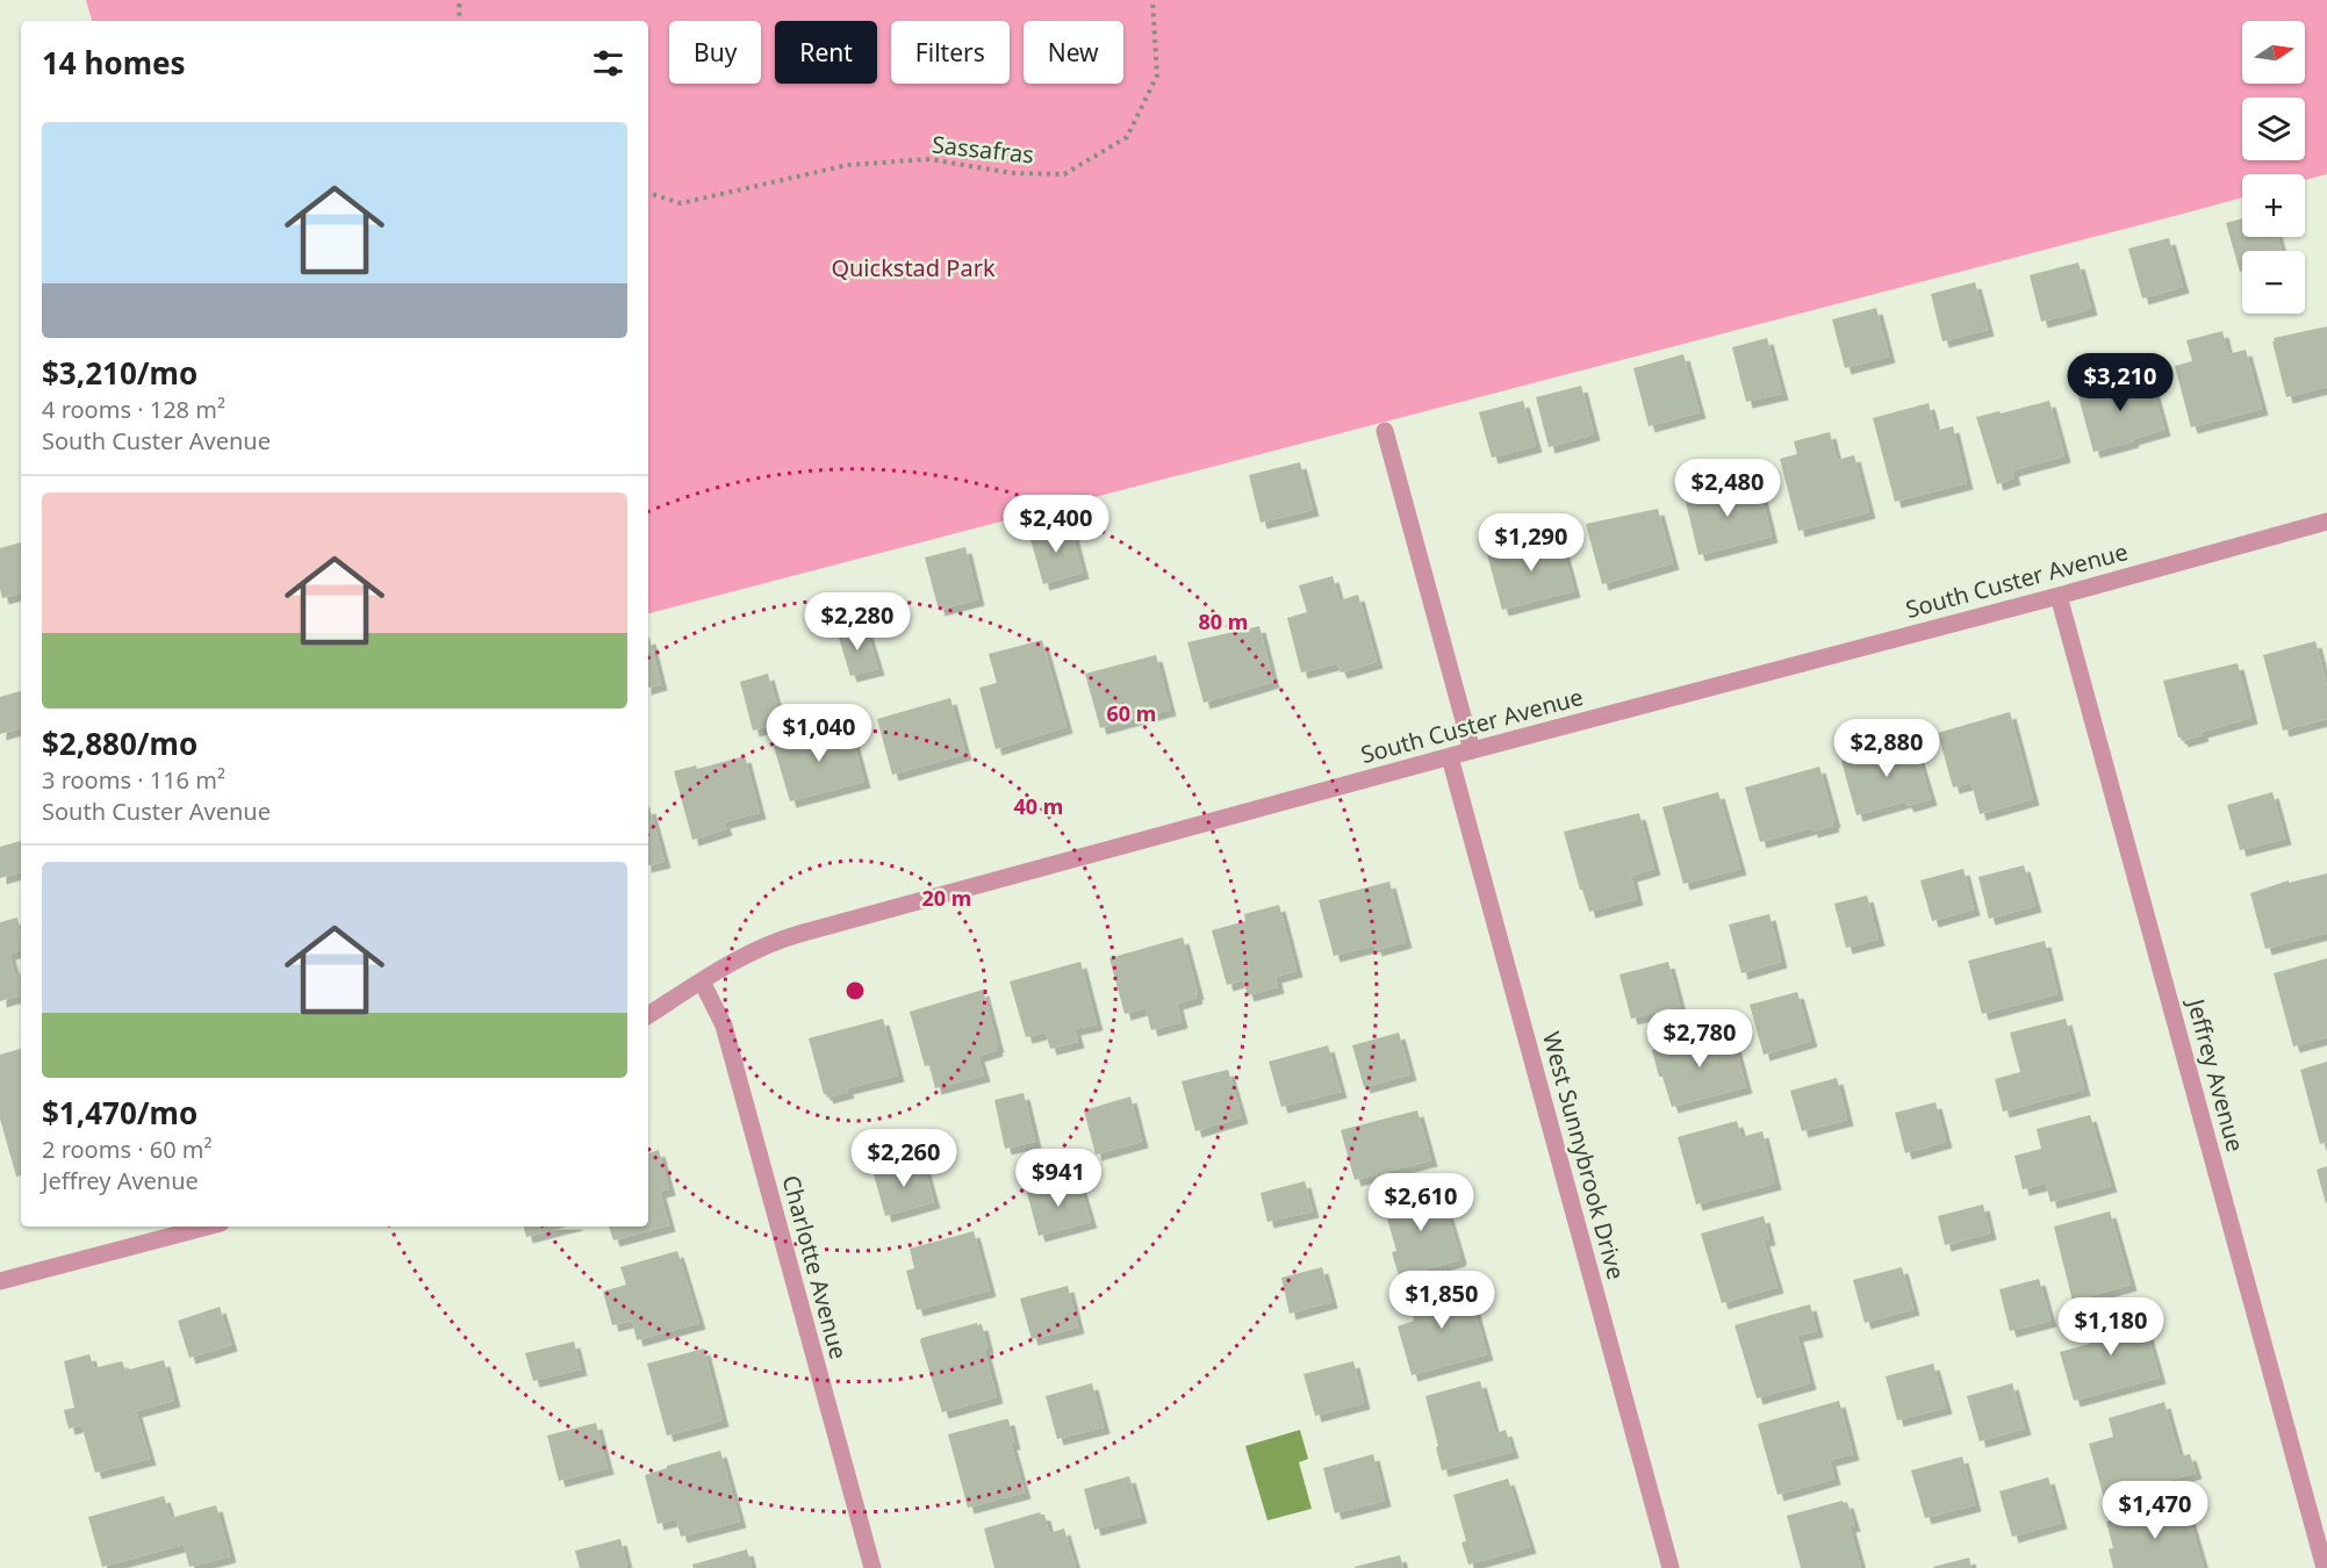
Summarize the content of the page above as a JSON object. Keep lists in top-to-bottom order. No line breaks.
{"streets":{"street":["South Custer Avenue","Jeffrey Avenue","West Sunnybrook Drive","Charlotte Avenue"],"path":["Sassafras"]},"crossings":[["South Custer Avenue","Jeffrey Avenue"],["South Custer Avenue","West Sunnybrook Drive"],["South Custer Avenue","Charlotte Avenue"]],"parks":["Quickstad Park"],"north":"right","page":{"map_buttons":["+","−"],"chip":["Buy","Rent","Filters","New"],"heading":"14 homes","list":[{"name":"$3,210/mo","note":"4 rooms · 128 m² · South Custer Avenue"},{"name":"$2,880/mo","note":"3 rooms · 116 m² · South Custer Avenue"},{"name":"$1,470/mo","note":"2 rooms · 60 m² · Jeffrey Avenue"}],"price":["$3,210","$2,480","$2,400","$1,290","$2,280","$1,040","$2,880","$2,780","$2,260","$941","$2,610","$1,850","$1,180","$1,470"]},"rings":["80 m","60 m","40 m","20 m"]}
